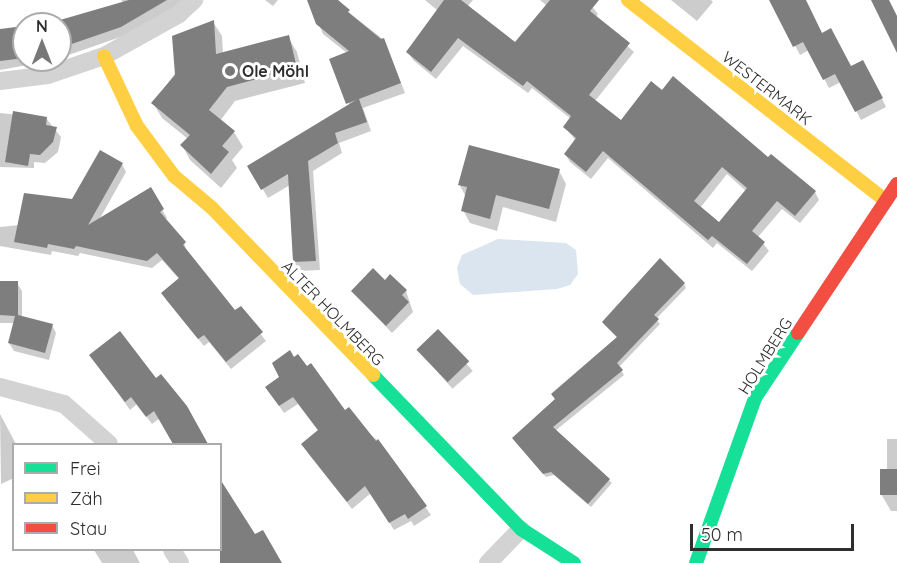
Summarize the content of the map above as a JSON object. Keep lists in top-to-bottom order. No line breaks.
{"streets":{"street":["WESTERMARK","ALTER HOLMBERG","HOLMBERG"]},"crossings":[["WESTERMARK","HOLMBERG"]],"places":["Ole Möhl"],"legend":["Frei","Zäh","Stau"],"scale_bar":"50 m","north":"top"}
